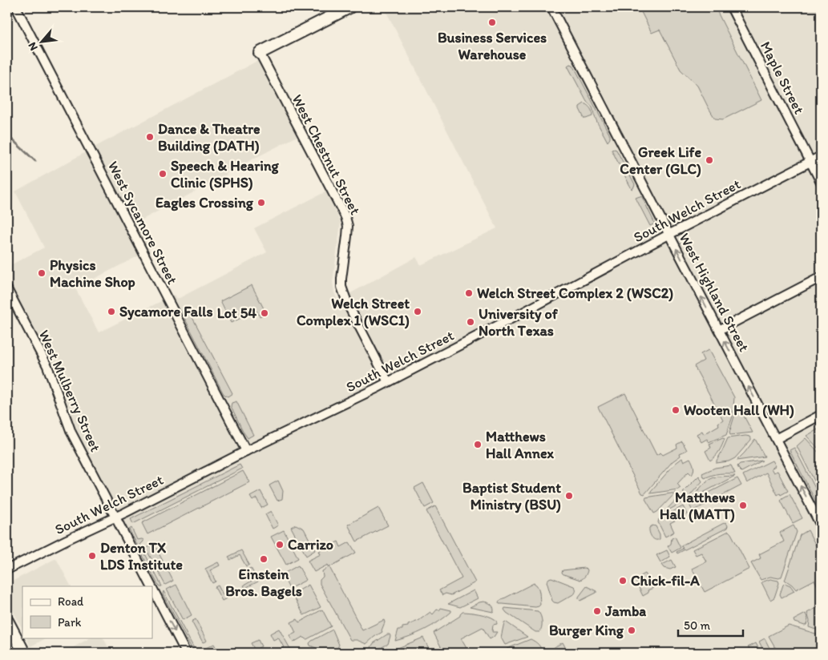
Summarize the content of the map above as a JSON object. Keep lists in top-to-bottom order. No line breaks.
{"streets":{"street":["Maple Street","West Chestnut Street","South Welch Street","West Sycamore Street","West Highland Street","West Mulberry Street"]},"crossings":[["Maple Street","South Welch Street"],["West Chestnut Street","South Welch Street"],["South Welch Street","West Sycamore Street"],["South Welch Street","West Highland Street"],["South Welch Street","West Mulberry Street"]],"one_way":["West Highland Street","West Mulberry Street"],"places":["Business Services Warehouse","Dance & Theatre Building (DATH)","Greek Life Center (GLC)","Speech & Hearing Clinic (SPHS)","Eagles Crossing","Physics Machine Shop","Welch Street Complex 2 (WSC2)","Sycamore Falls","Welch Street Complex 1 (WSC1)","Lot 54","University of North Texas","Wooten Hall (WH)","Matthews Hall Annex","Baptist Student Ministry (BSU)","Matthews Hall (MATT)","Carrizo","Denton TX LDS Institute","Einstein Bros. Bagels","Chick-fil-A","Jamba","Burger King"],"legend":["Road","Park"],"scale_bar":"50 m","north":"bottom left"}
